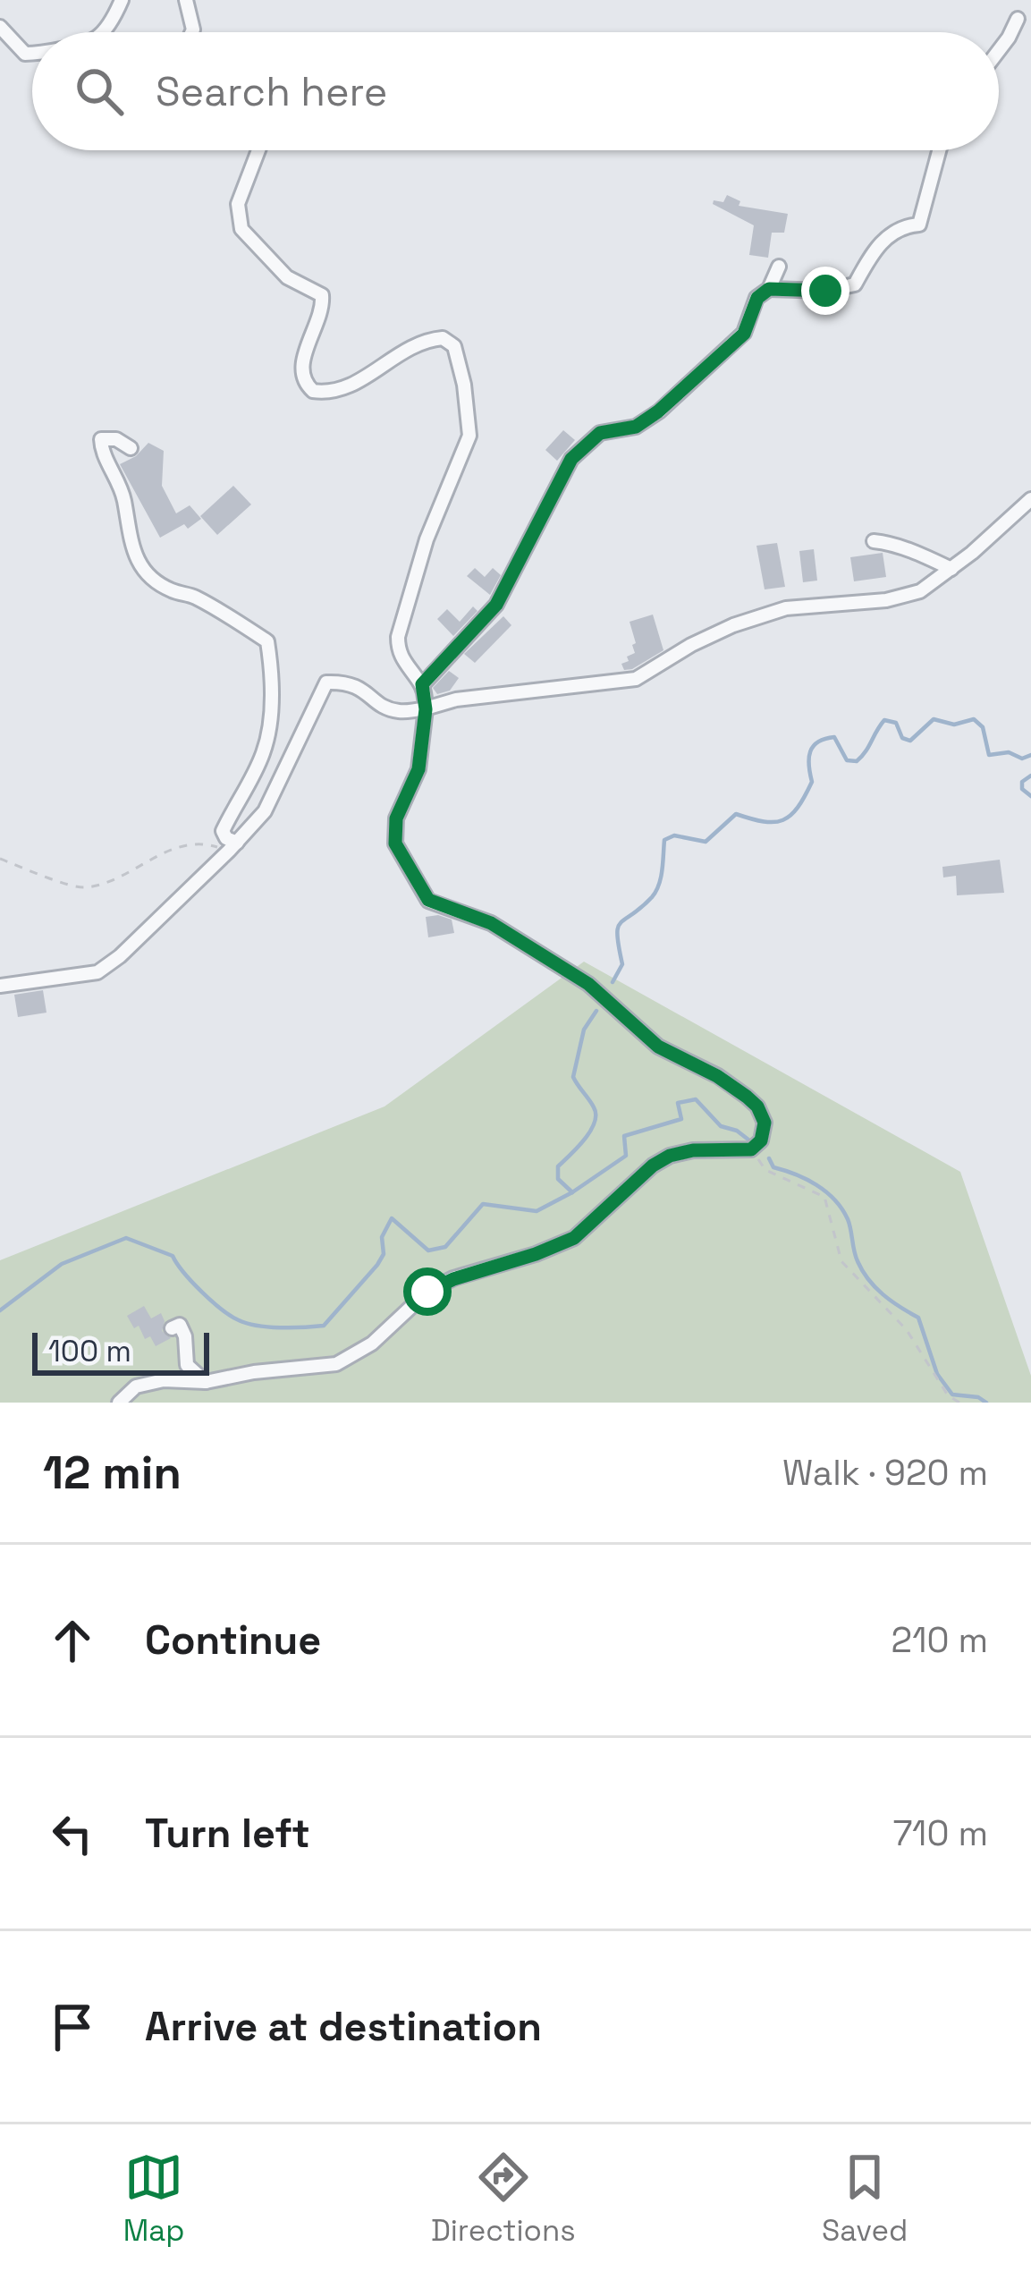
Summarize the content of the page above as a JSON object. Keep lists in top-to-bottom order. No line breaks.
{"scale_bar":"100 m","page":{"search":"Search here","scale":"100 m","heading":["12 min","Walk · 920 m"],"list":[["Continue","210 m"],["Turn left","710 m"],"Arrive at destination"],"nav":["Map","Directions","Saved"]}}
